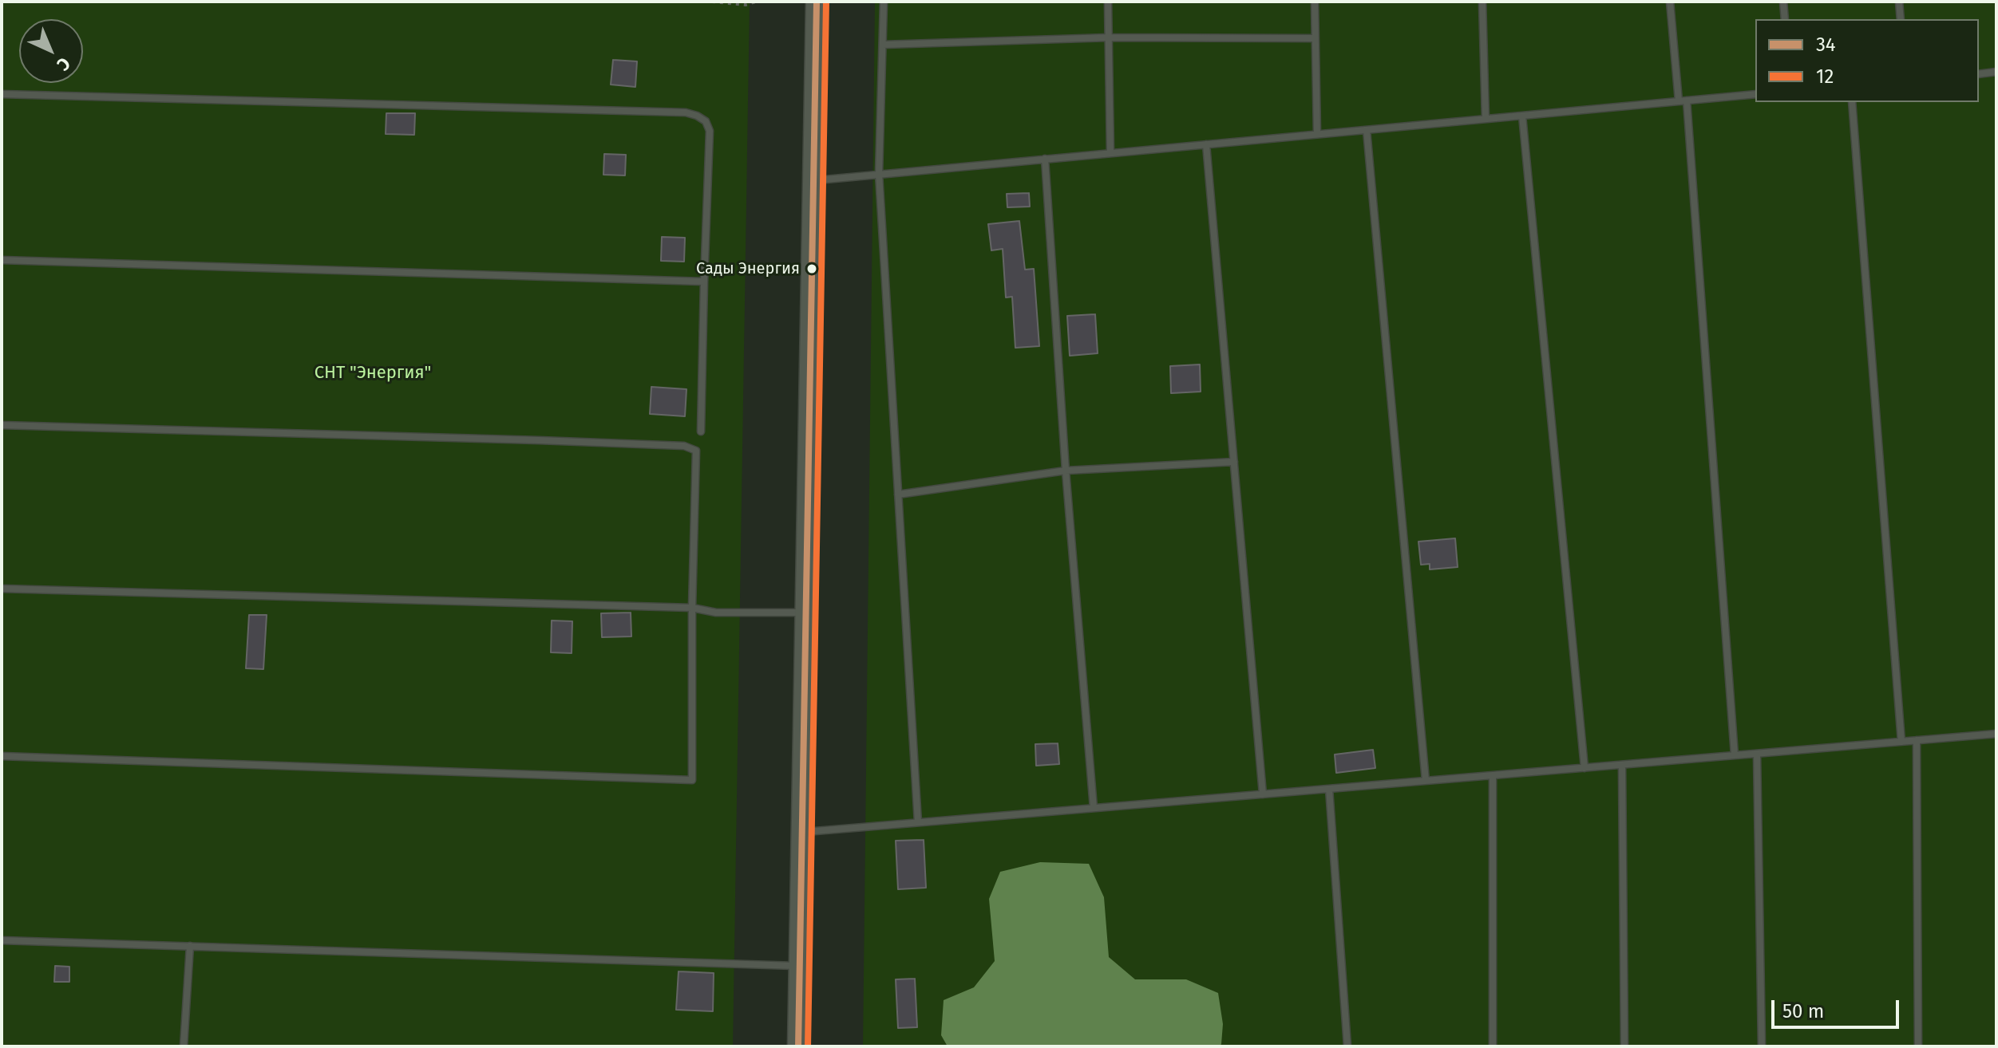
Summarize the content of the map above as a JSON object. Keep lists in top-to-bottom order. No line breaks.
{"parks":["СНТ \"Энергия\""],"places":["Сады Энергия"],"lines":["transit line 34","transit line 12"],"legend":["34","12"],"scale_bar":"50 m","north":"bottom right"}
